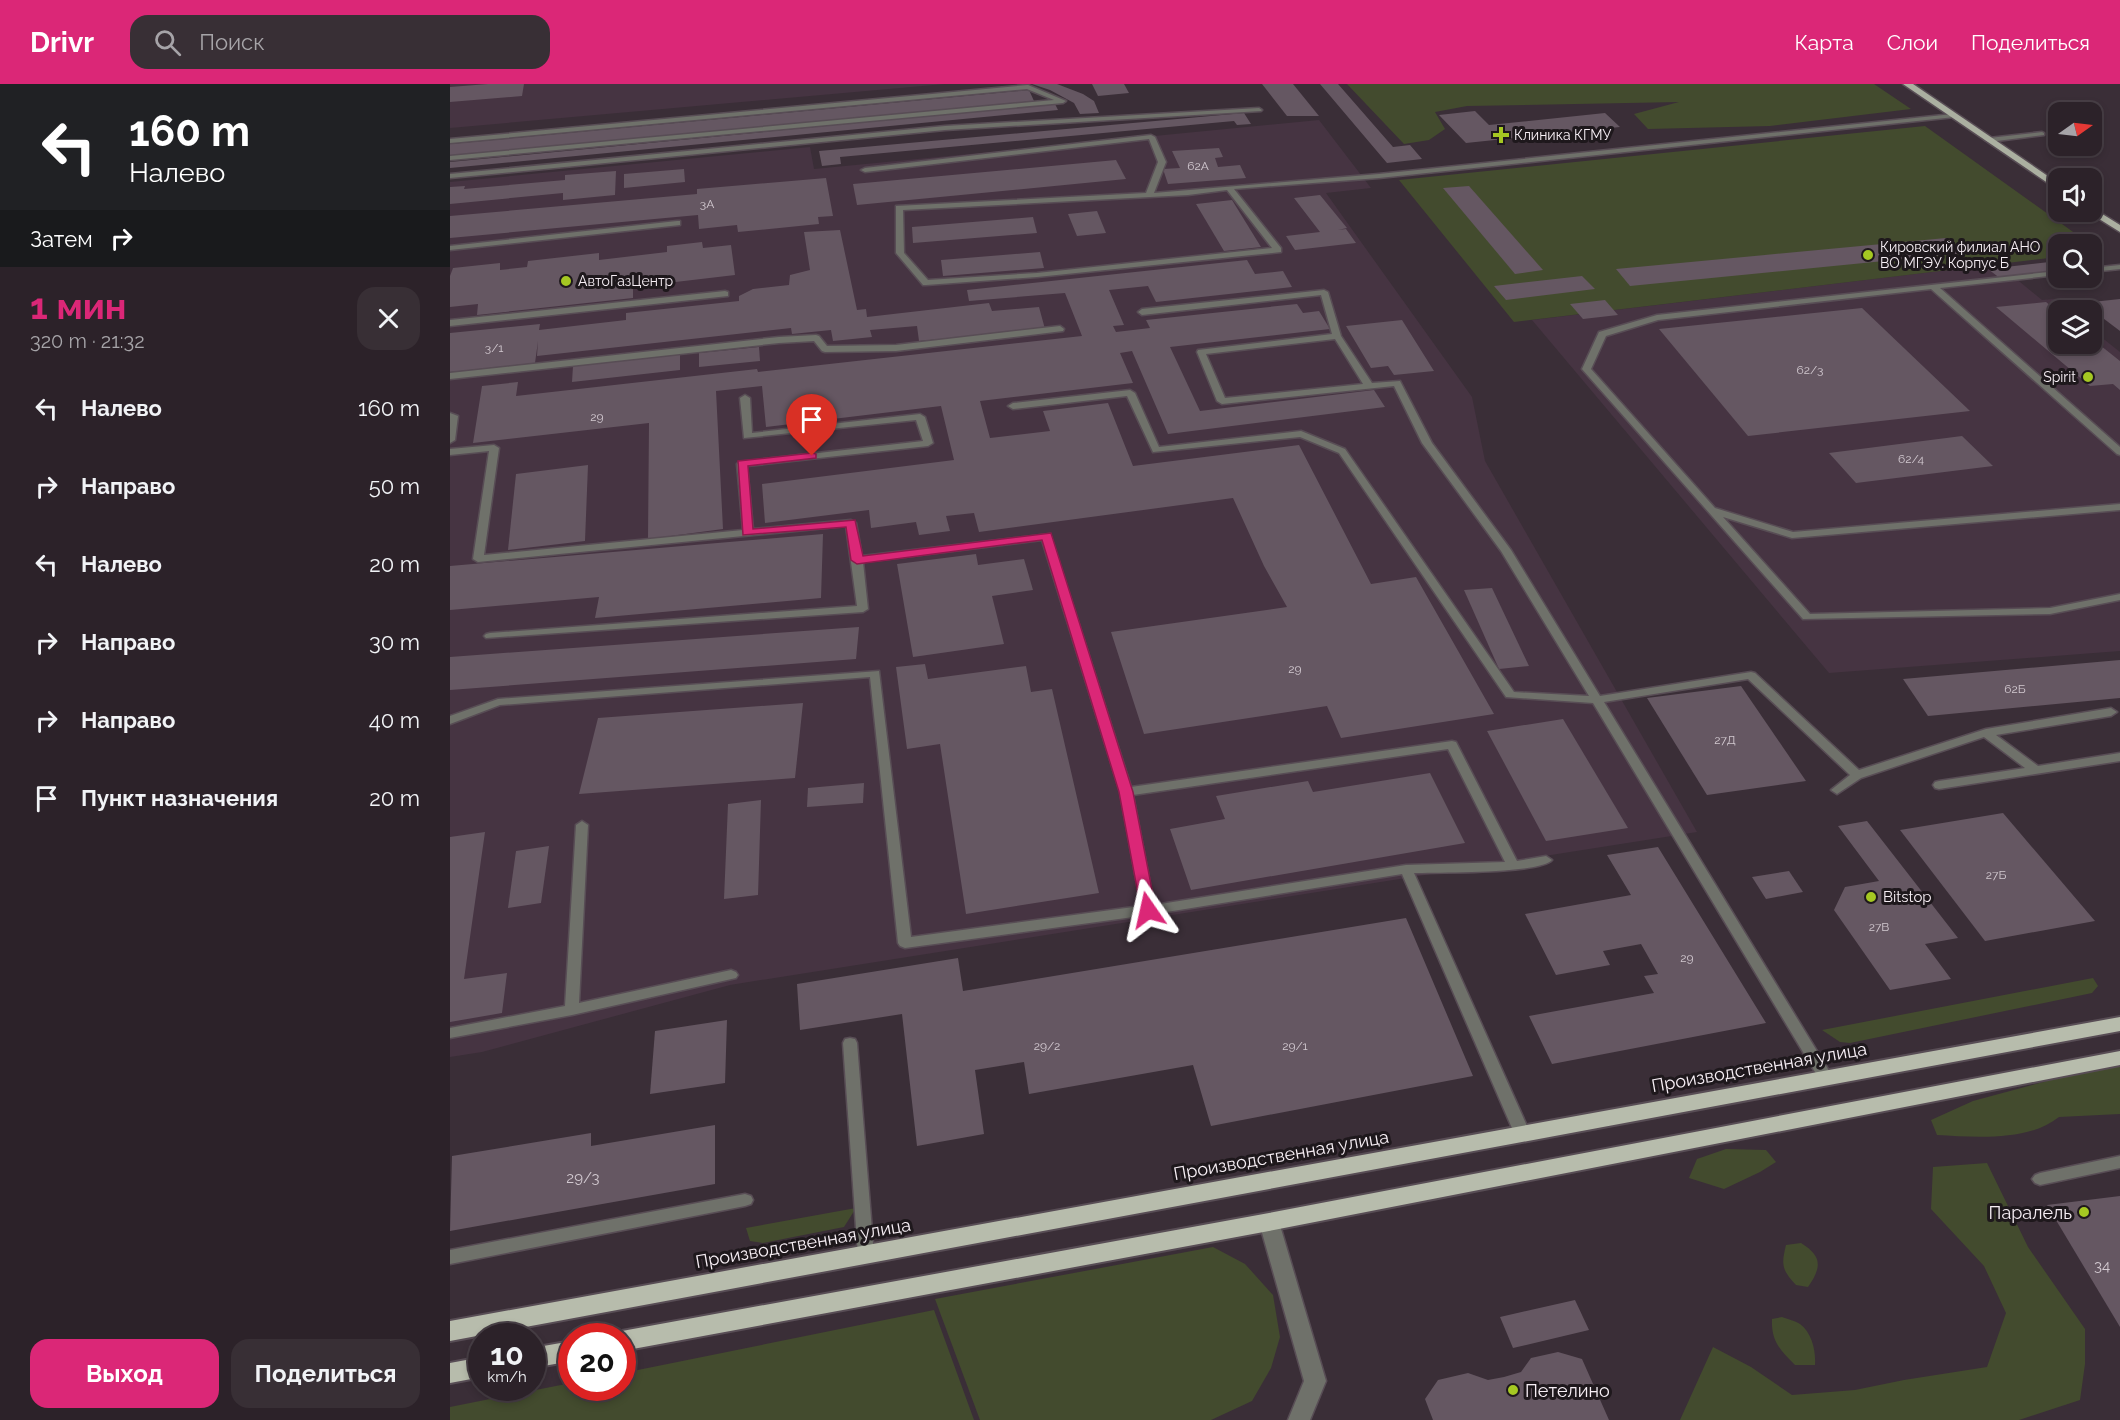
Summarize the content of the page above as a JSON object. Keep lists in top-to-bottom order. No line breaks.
{"streets":{"highway":["Производственная улица"]},"places":{"health":["Клиника КГМУ"],"other":["Кировский филиал АНО ВО МГЭУ. Корпус Б","АвтоГазЦентр","Spirit","Bitstop","Паралель","Петелино"]},"house_numbers":["62А","3А","3/1","62/3","29","62/4","29","62Б","27Д","27Б","27В","29","29/2","29/1","29/3","34"],"north":"right","page":{"header":"Drivr","search":"Поиск","nav":["Карта","Слои","Поделиться"],"turn":["160 m","Налево"],"then":"Затем","heading":["1 мин","320 m · 21:32"],"list":[{"name":"Налево","value":"160 m"},{"name":"Направо","value":"50 m"},{"name":"Налево","value":"20 m"},{"name":"Направо","value":"30 m"},{"name":"Направо","value":"40 m"},{"name":"Пункт назначения","value":"20 m"}],"speed":"10 km/h","limit":"20","buttons":["Выход","Поделиться"]}}
